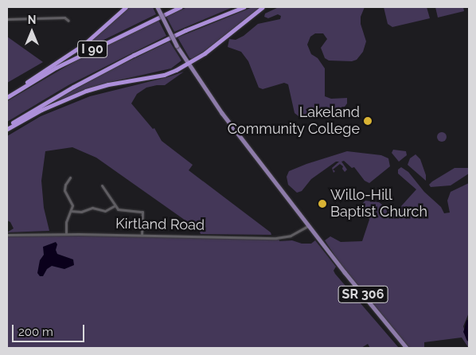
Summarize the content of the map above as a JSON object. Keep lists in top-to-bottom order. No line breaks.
{"streets":{"highway":["I 90"],"main road":["SR 306"],"street":["Kirtland Road"]},"crossings":[["Kirtland Road","SR 306"]],"places":["Lakeland Community College","Willo-Hill Baptist Church"],"scale_bar":"200 m","north":"top"}
